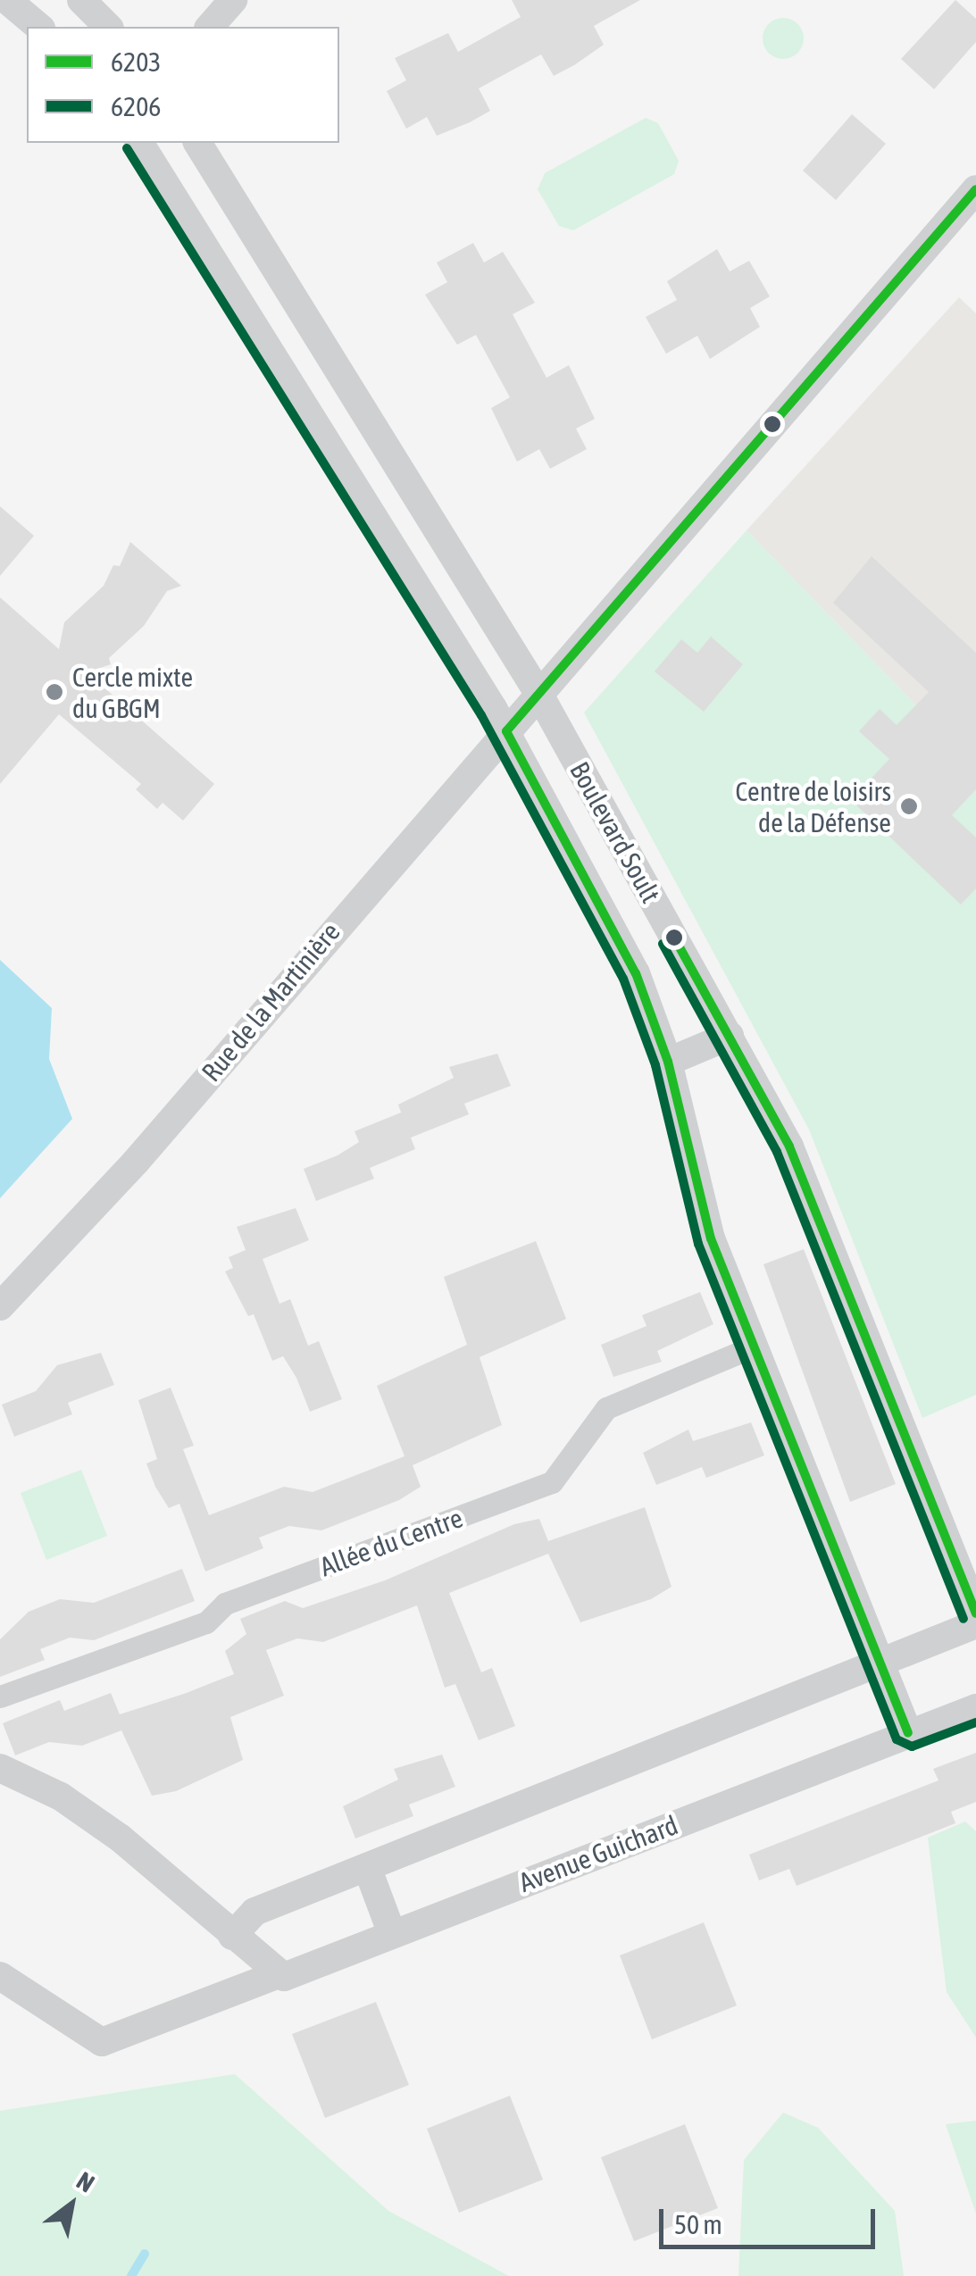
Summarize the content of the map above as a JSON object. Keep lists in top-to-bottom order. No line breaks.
{"streets":{"street":["Boulevard Soult","Rue de la Martinière","Allée du Centre","Avenue Guichard"]},"crossings":[["Boulevard Soult","Rue de la Martinière"],["Boulevard Soult","Allée du Centre"],["Boulevard Soult","Avenue Guichard"]],"places":["Cercle mixte du GBGM","Centre de loisirs de la Défense"],"lines":["transit line 6206","transit line 6203"],"legend":["6203","6206"],"scale_bar":"50 m","north":"top right"}
